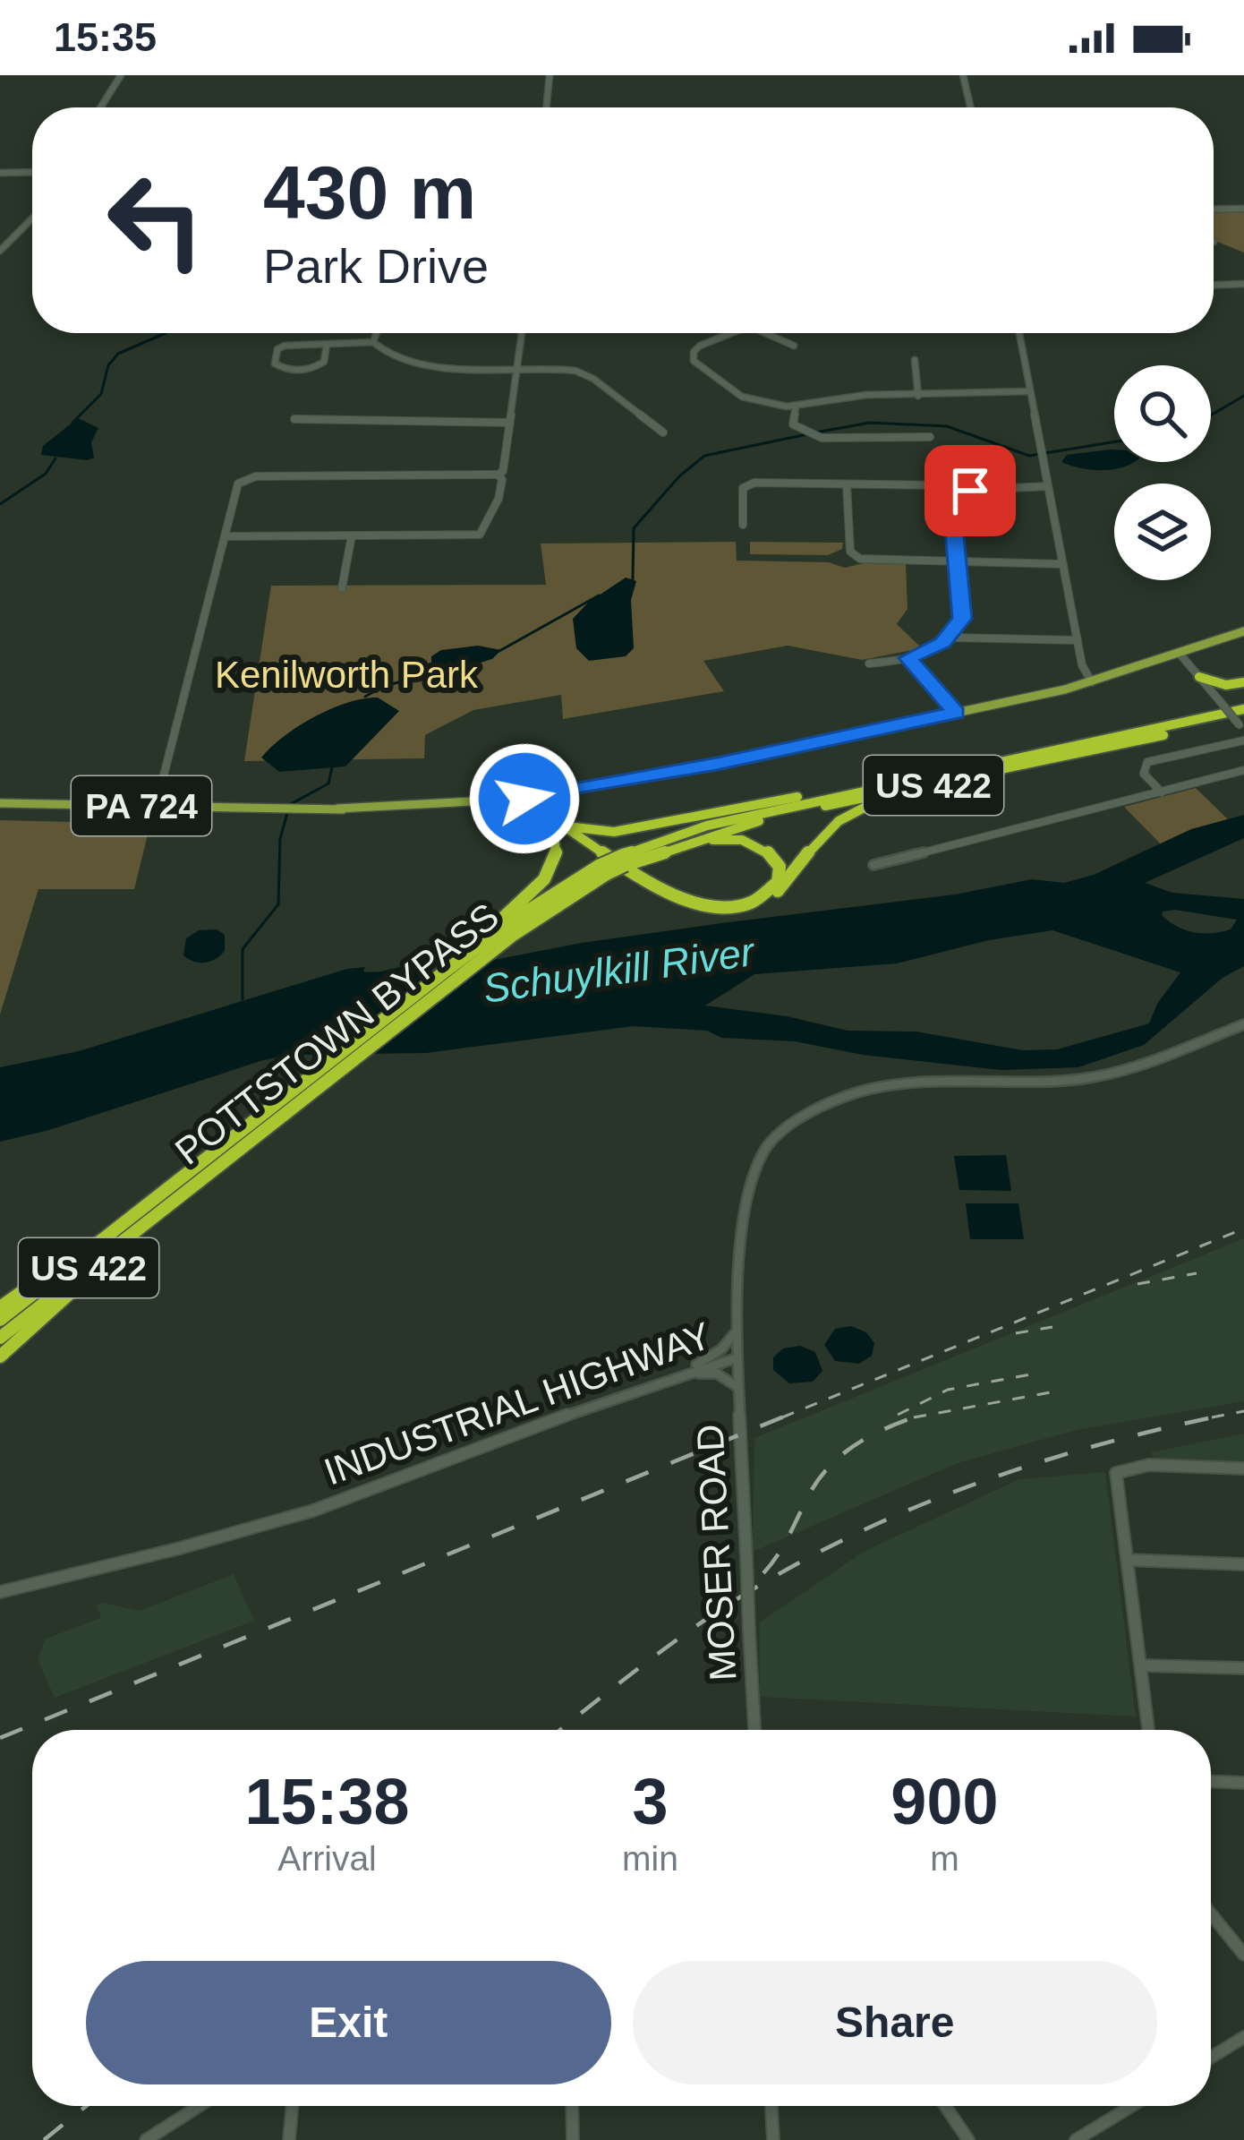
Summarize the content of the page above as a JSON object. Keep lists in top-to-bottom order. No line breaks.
{"streets":{"highway":["US 422","POTTSTOWN BYPASS"],"main road":["PA 724"],"street":["INDUSTRIAL HIGHWAY","MOSER ROAD"]},"crossings":[["INDUSTRIAL HIGHWAY","MOSER ROAD"]],"water":["Schuylkill River"],"parks":["Kenilworth Park"],"page":{"status":"15:35","turn":["430 m","Park Drive"],"eta":["15:38","Arrival","3","min","900","m"],"buttons":["Exit","Share"]}}
